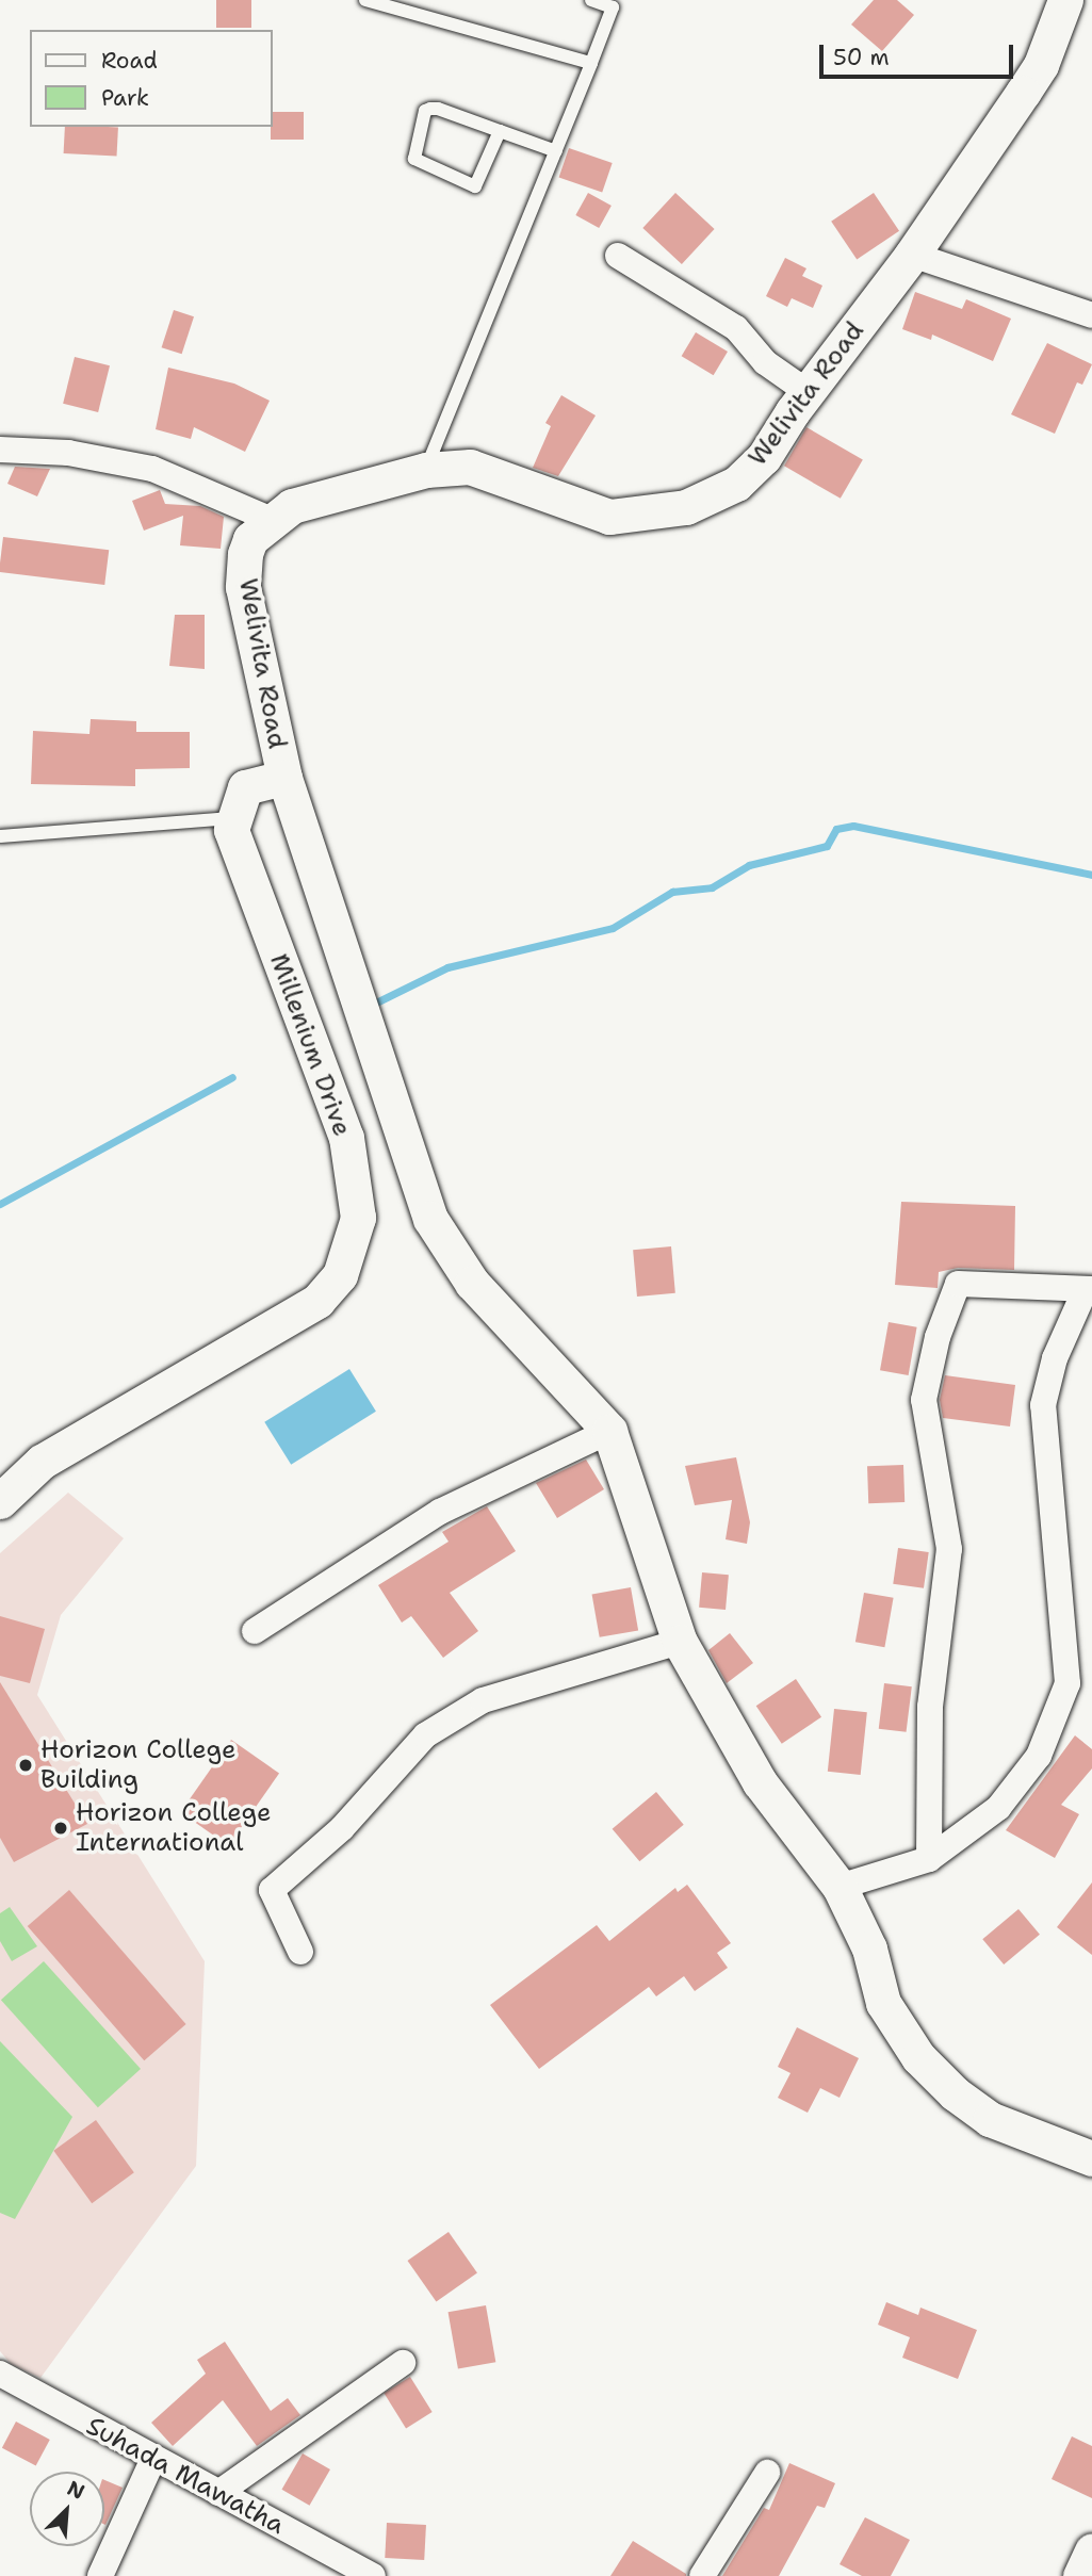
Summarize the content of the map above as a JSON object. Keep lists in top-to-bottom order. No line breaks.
{"streets":{"street":["Welivita Road","Millenium Drive","Suhada Mawatha"]},"places":["Horizon College Building","Horizon College International"],"legend":["Road","Park"],"scale_bar":"50 m","north":"top right"}
